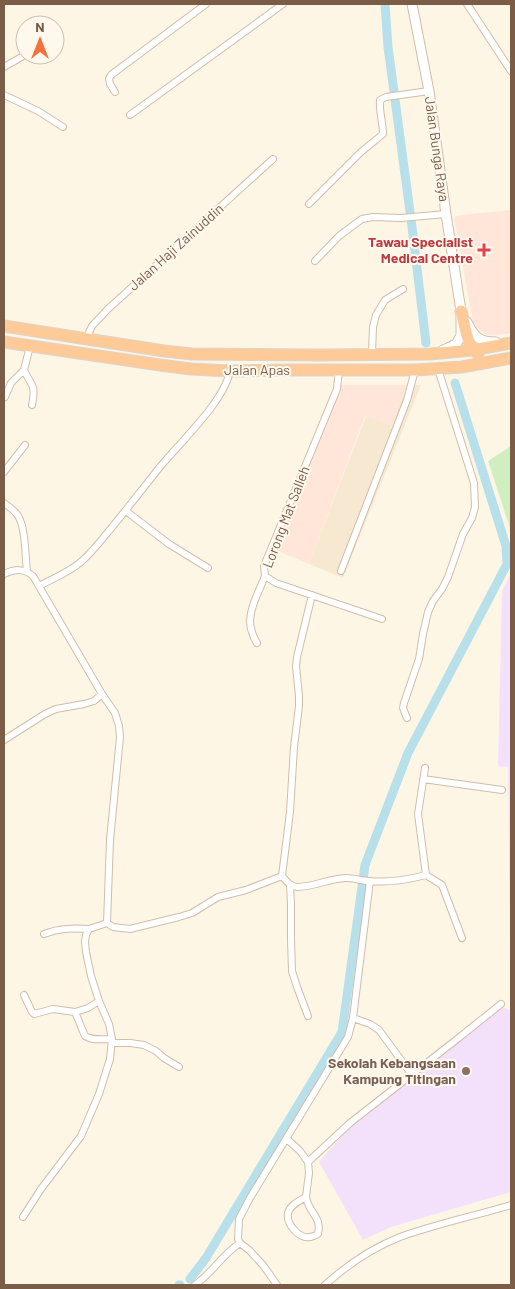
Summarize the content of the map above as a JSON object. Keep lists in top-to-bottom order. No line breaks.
{"streets":{"highway":["Jalan Apas"],"street":["Jalan Bunga Raya","Jalan Haji Zainuddin","Lorong Mat Salleh"]},"crossings":[["Jalan Haji Zainuddin","Jalan Apas"],["Jalan Apas","Lorong Mat Salleh"]],"places":{"health":["Tawau Specialist Medical Centre"],"other":["Sekolah Kebangsaan Kampung Titingan"]},"north":"top"}
